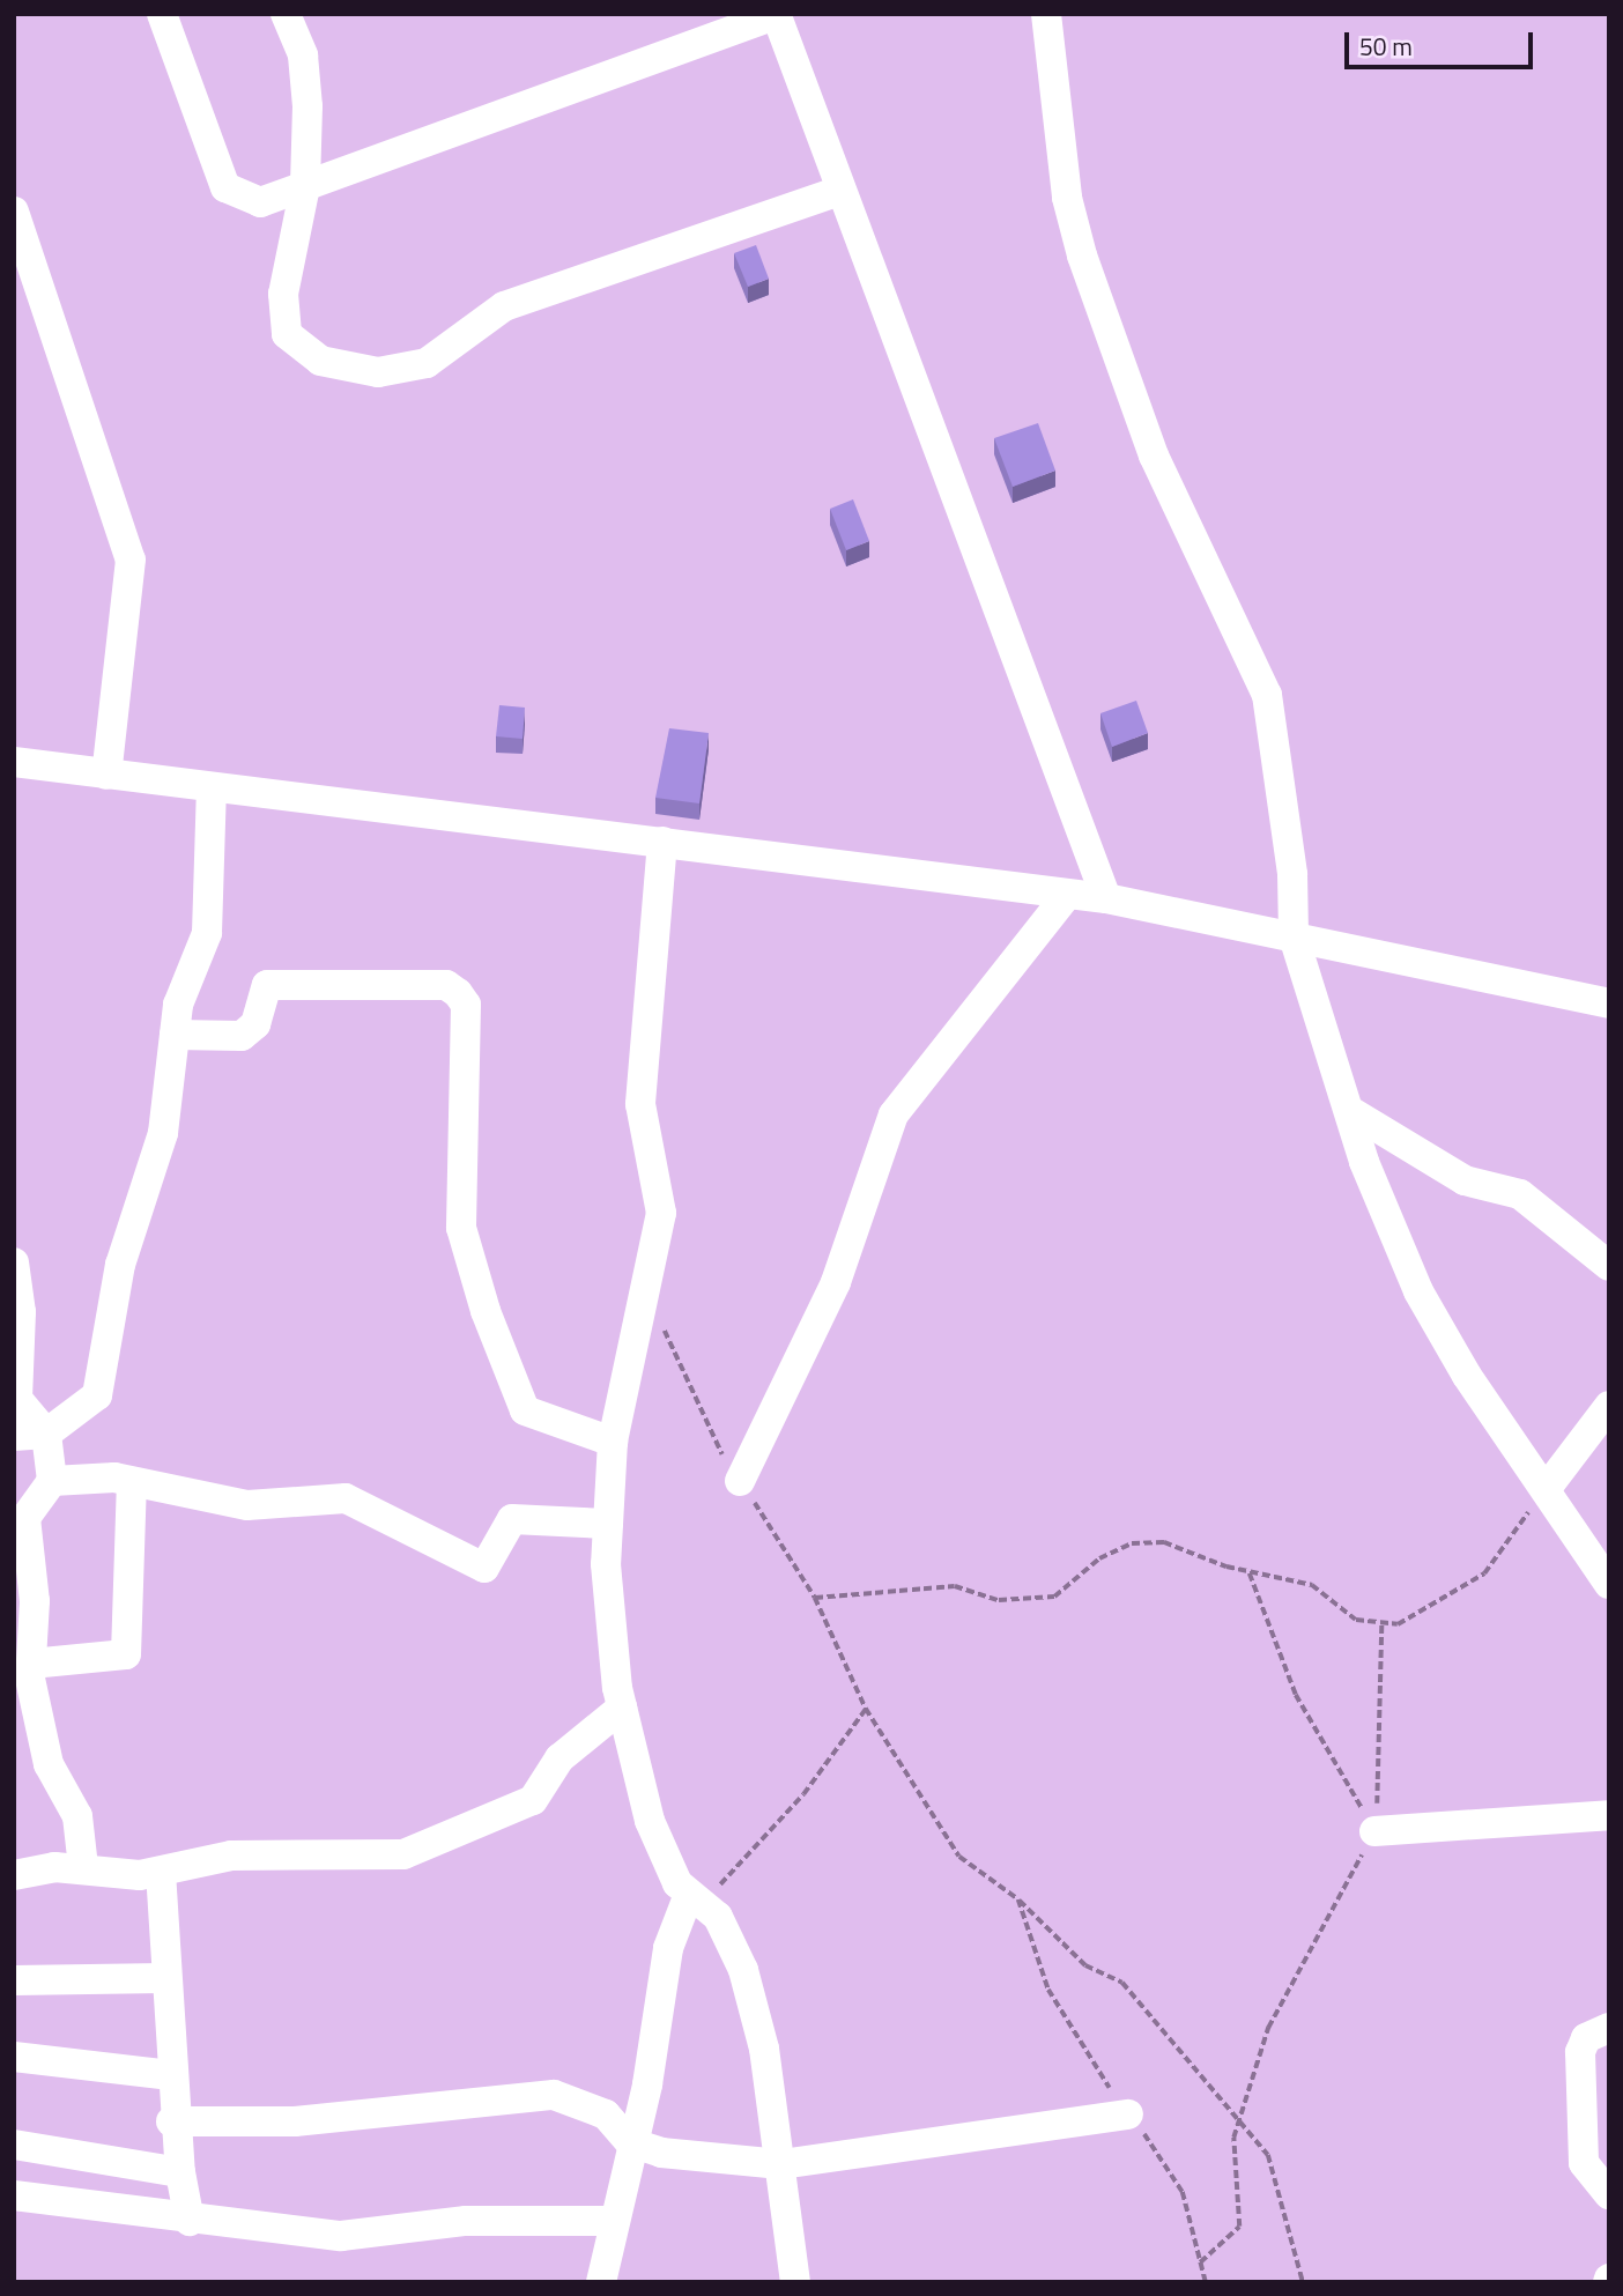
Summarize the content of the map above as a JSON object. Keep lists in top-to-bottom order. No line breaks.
{"scale_bar":"50 m"}
